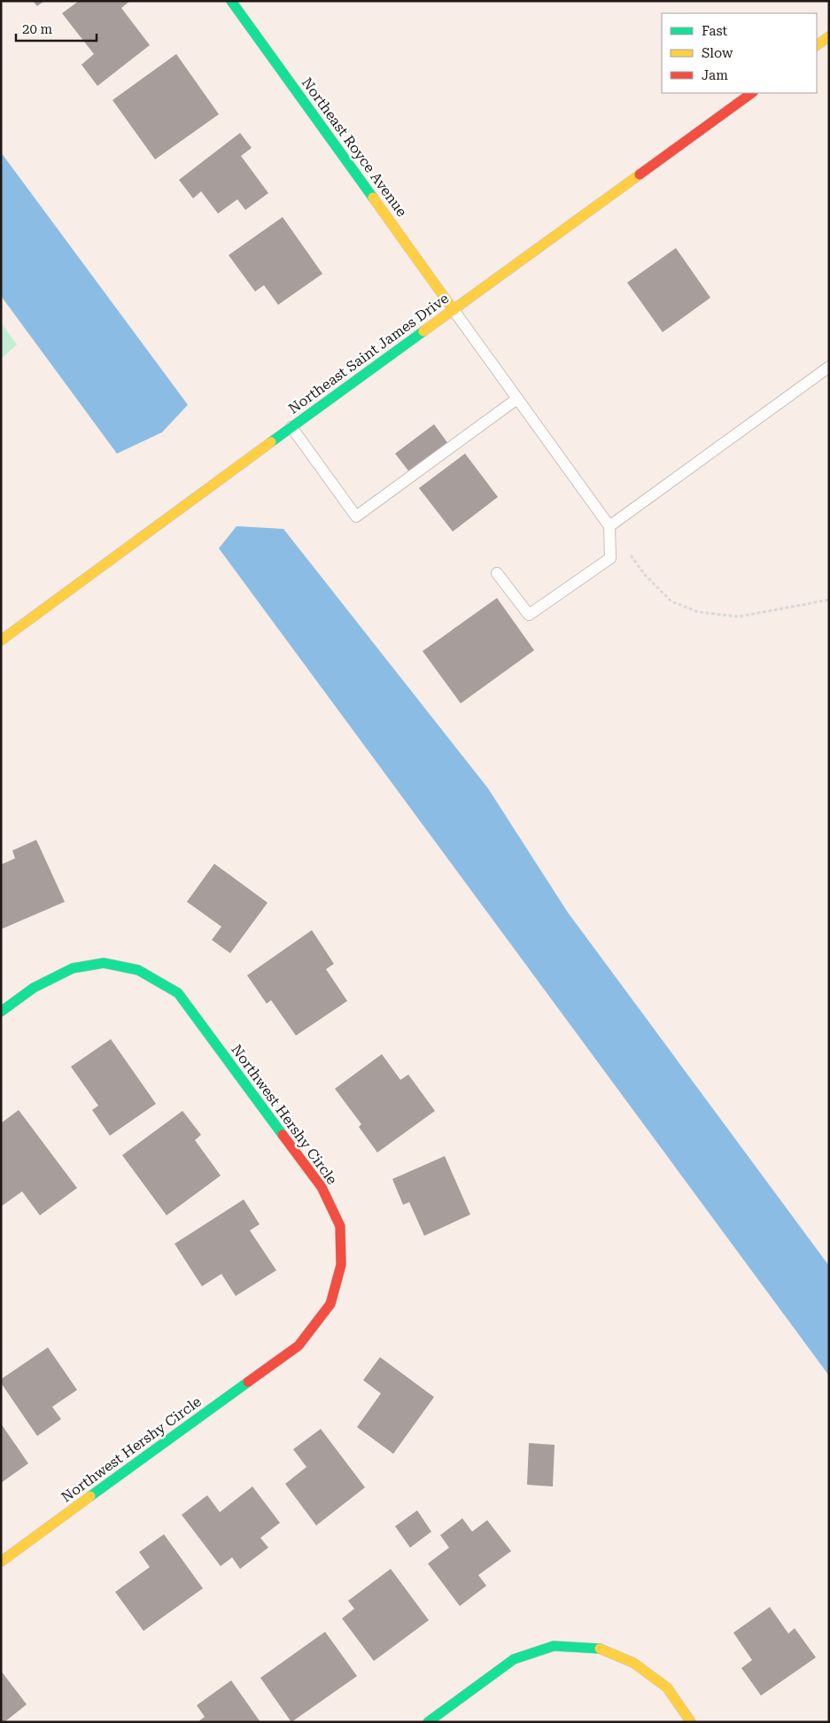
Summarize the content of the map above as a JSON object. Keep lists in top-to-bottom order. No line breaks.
{"streets":{"street":["Northeast Royce Avenue","Northeast Saint James Drive","Northwest Hershy Circle"]},"crossings":[["Northeast Royce Avenue","Northeast Saint James Drive"]],"legend":["Fast","Slow","Jam"],"scale_bar":"20 m"}
